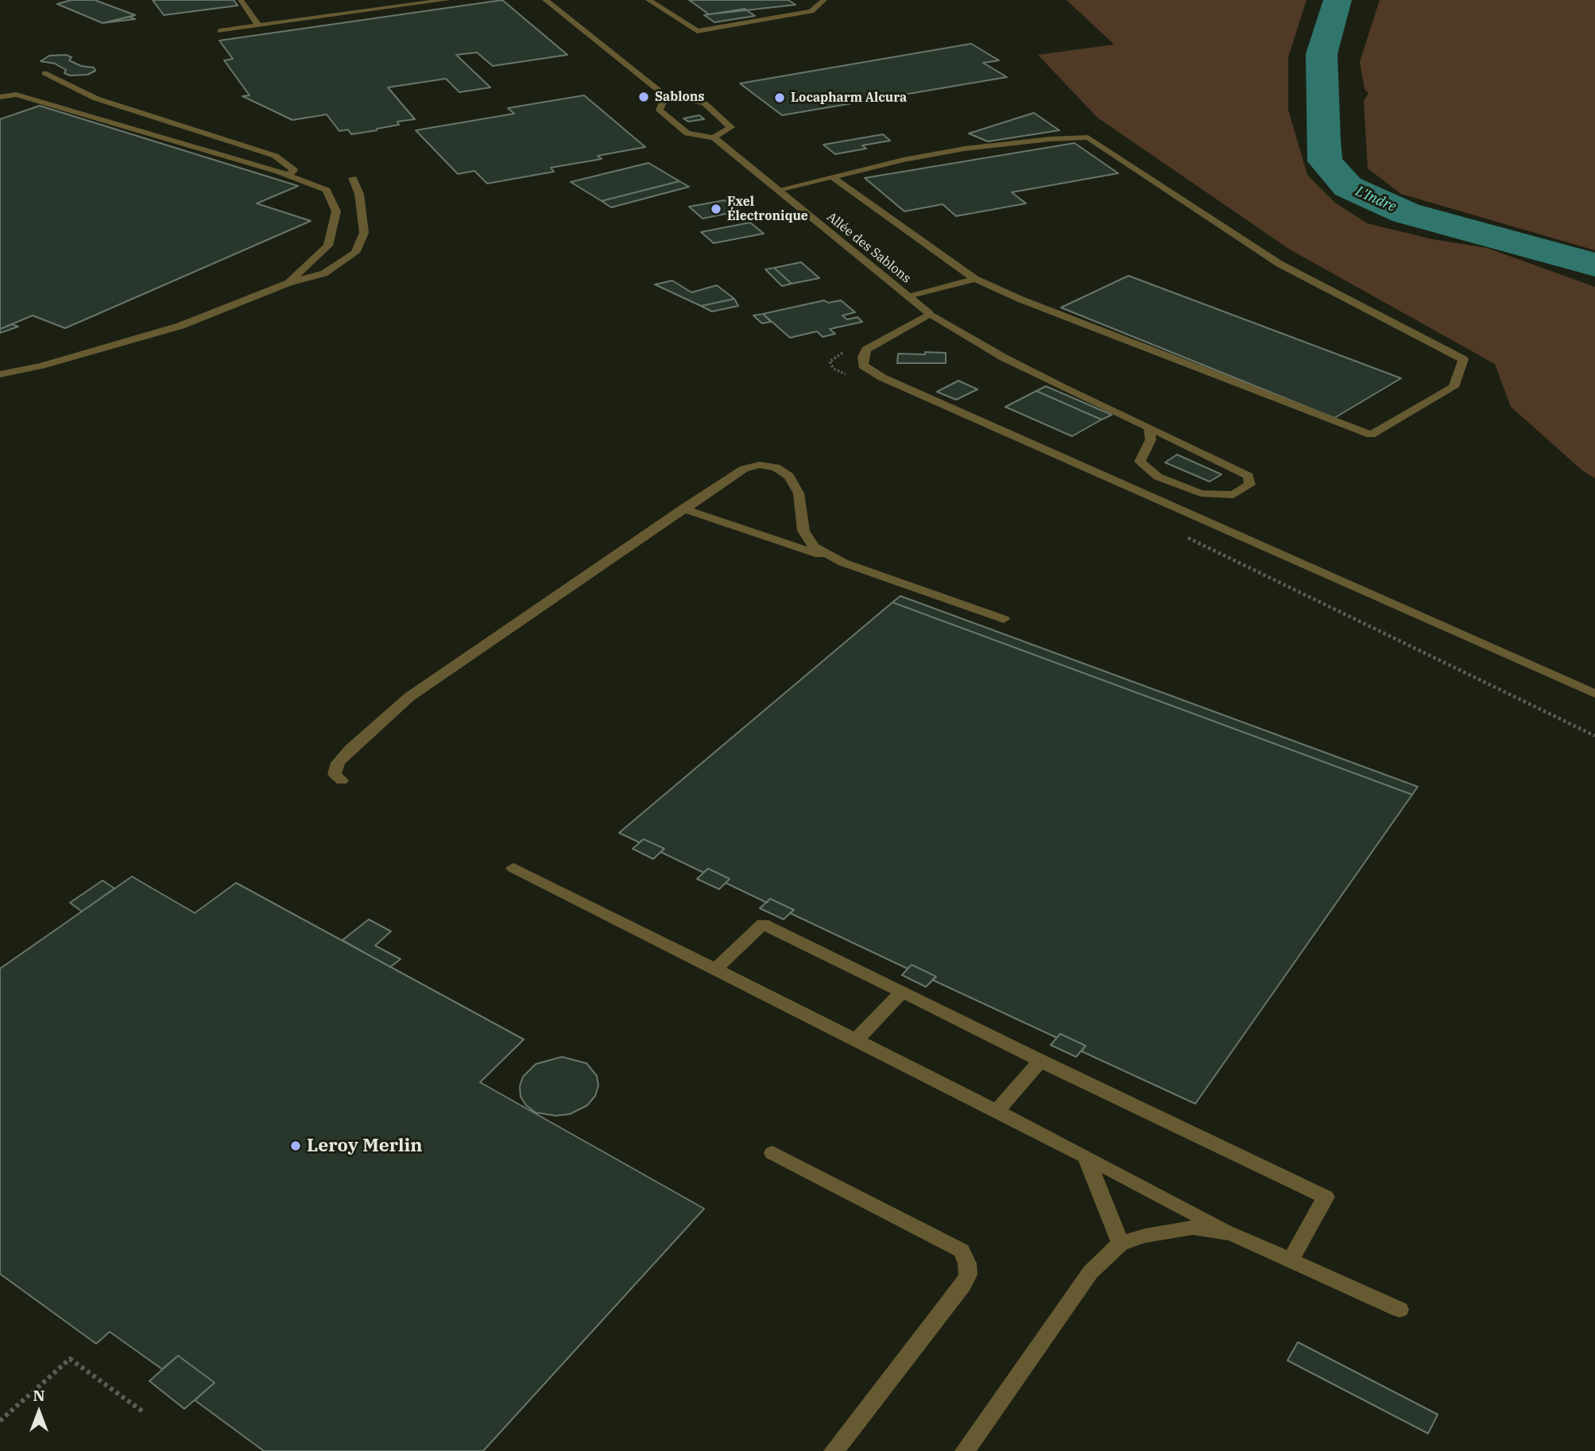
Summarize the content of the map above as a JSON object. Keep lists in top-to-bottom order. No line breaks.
{"streets":{"street":["Allée des Sablons"]},"water":["L'Indre"],"places":["Sablons","Locapharm Alcura","Exel Électronique","Leroy Merlin"],"north":"top"}
